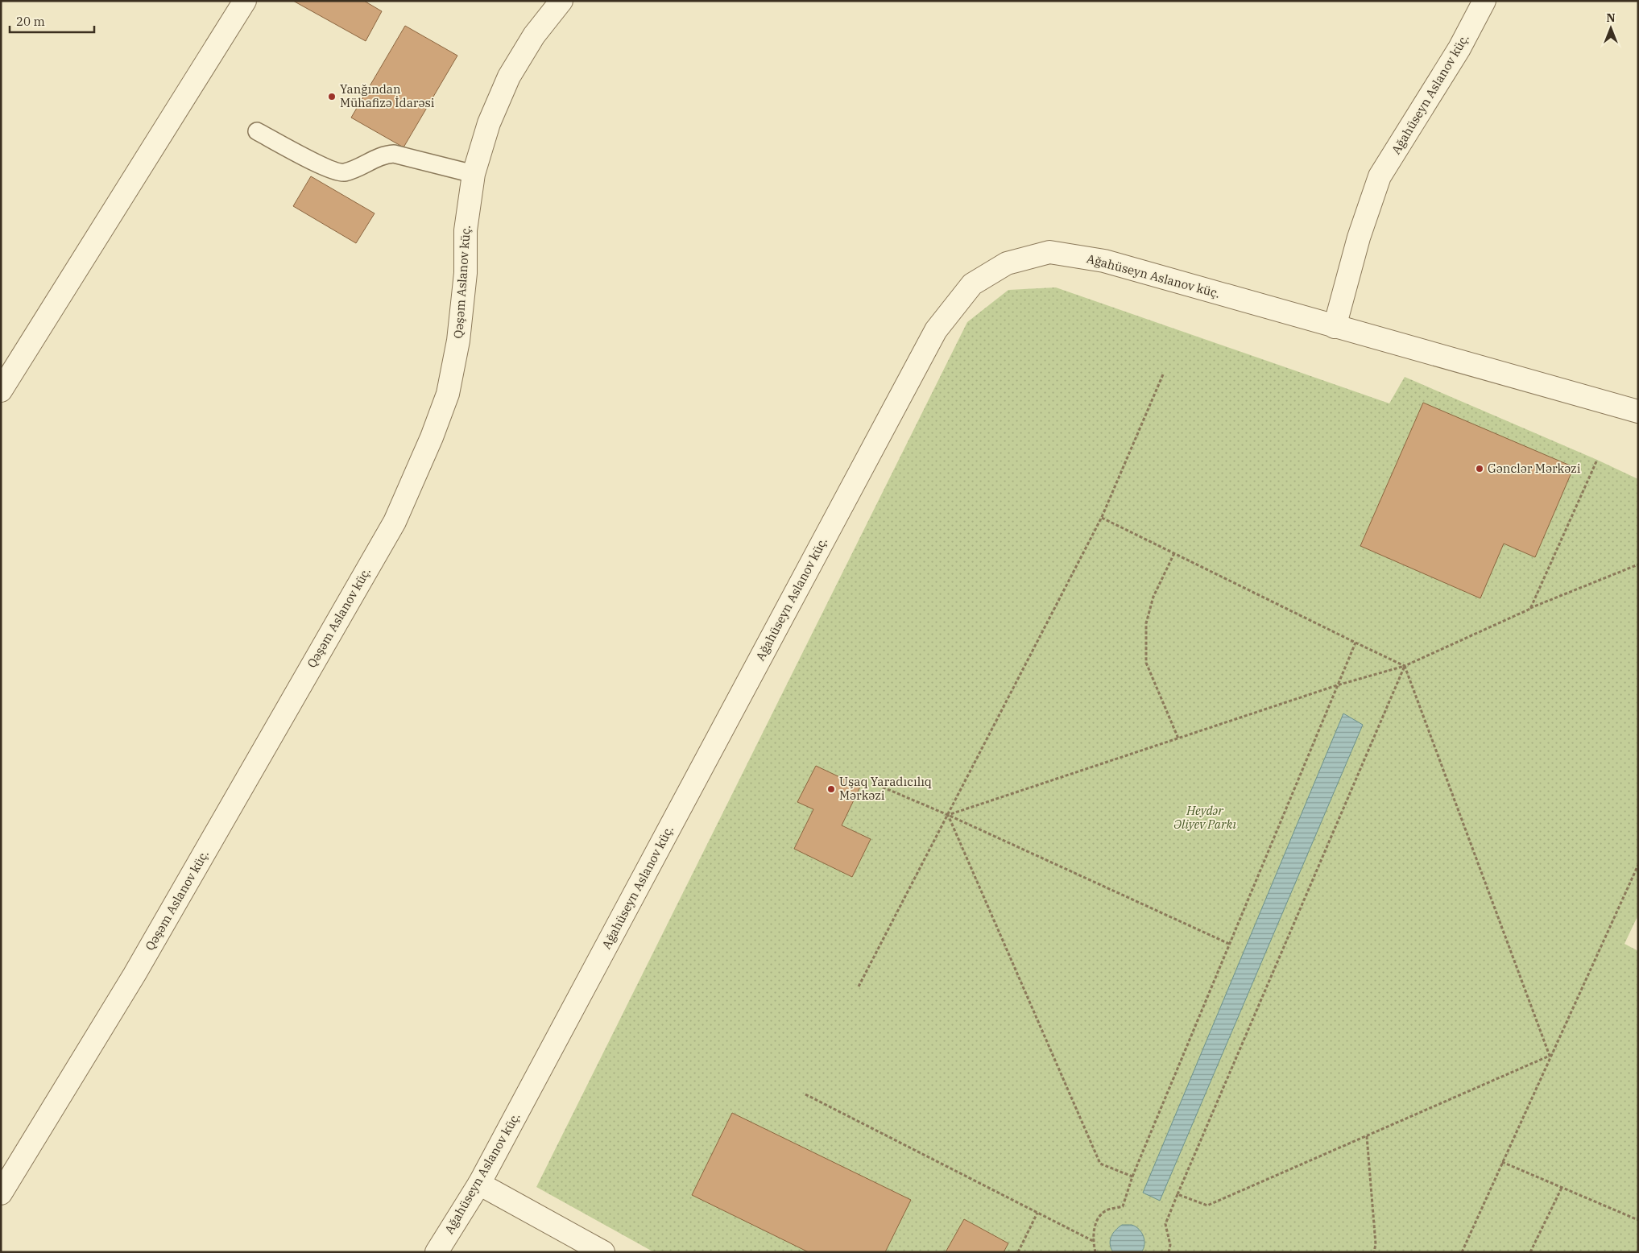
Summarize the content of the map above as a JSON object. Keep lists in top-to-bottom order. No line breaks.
{"streets":{"street":["Ağahüseyn Aslanov küç.","Qəşəm Aslanov küç."]},"parks":["Heydər Əliyev Parkı"],"places":["Yanğından Mühafizə İdarəsi","Gənclər Mərkəzi","Uşaq Yaradıcılıq Mərkəzi"],"scale_bar":"20 m","north":"top"}
